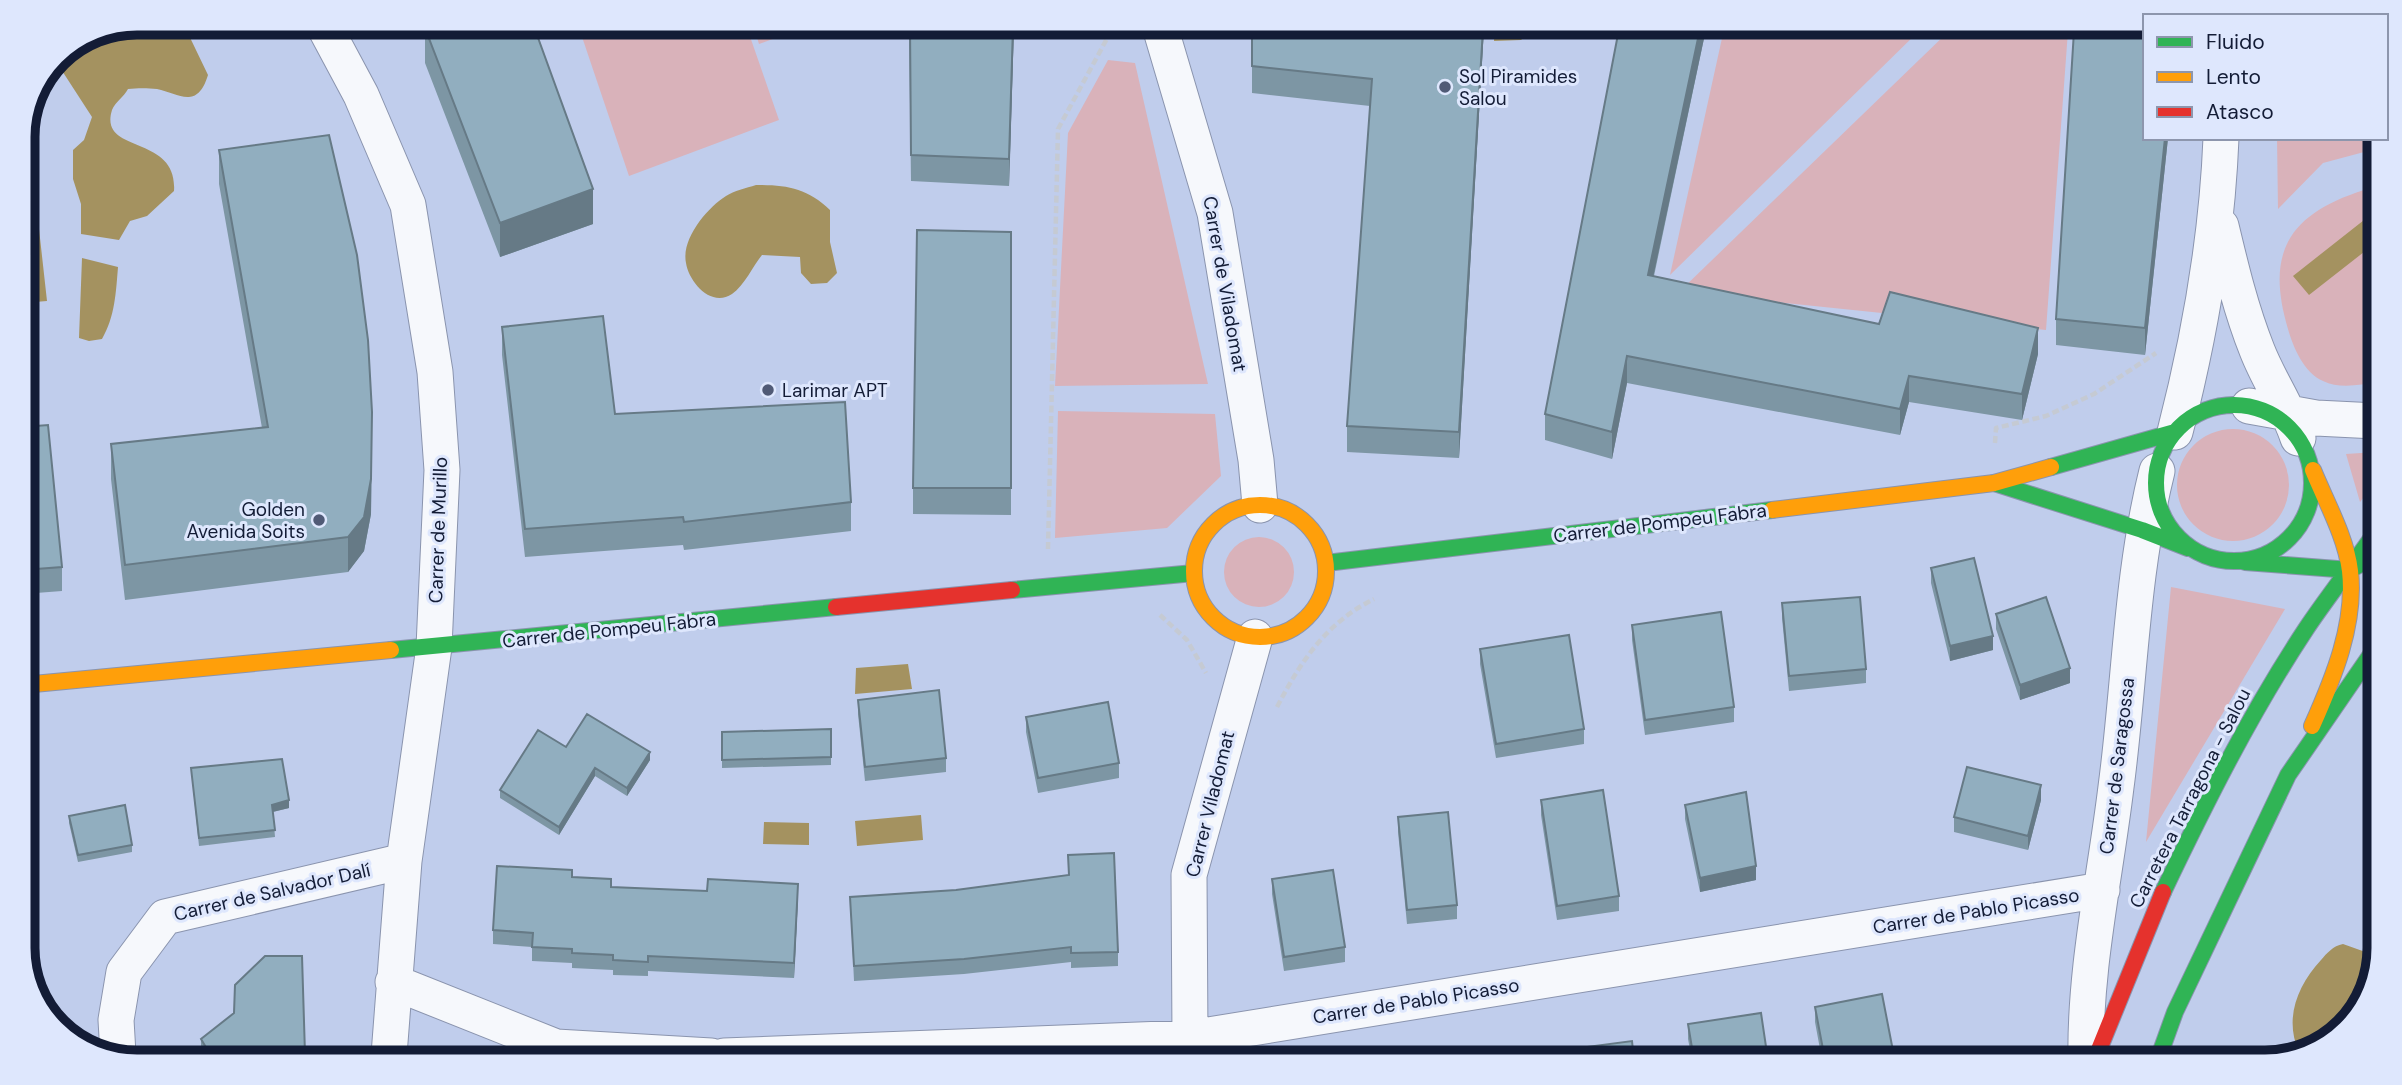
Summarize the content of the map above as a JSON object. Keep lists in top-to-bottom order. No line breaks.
{"streets":{"street":["Carrer de Viladomat","Carrer de Pompeu Fabra","Carrer de Murillo","Carrer de Saragossa","Carretera Tarragona - Salou","Carrer Viladomat","Carrer de Salvador Dalí","Carrer de Pablo Picasso"]},"crossings":[["Carrer de Viladomat","Carrer de Pompeu Fabra"],["Carrer de Viladomat","Carrer Viladomat"],["Carrer de Pompeu Fabra","Carrer de Murillo"],["Carrer de Pompeu Fabra","Carrer de Saragossa"],["Carrer de Pompeu Fabra","Carrer Viladomat"],["Carrer de Murillo","Carrer de Salvador Dalí"],["Carrer de Saragossa","Carrer de Pablo Picasso"],["Carrer Viladomat","Carrer de Pablo Picasso"]],"places":["Sol Piramides Salou","Larimar APT","Golden Avenida Soits"],"legend":["Fluido","Lento","Atasco"]}
